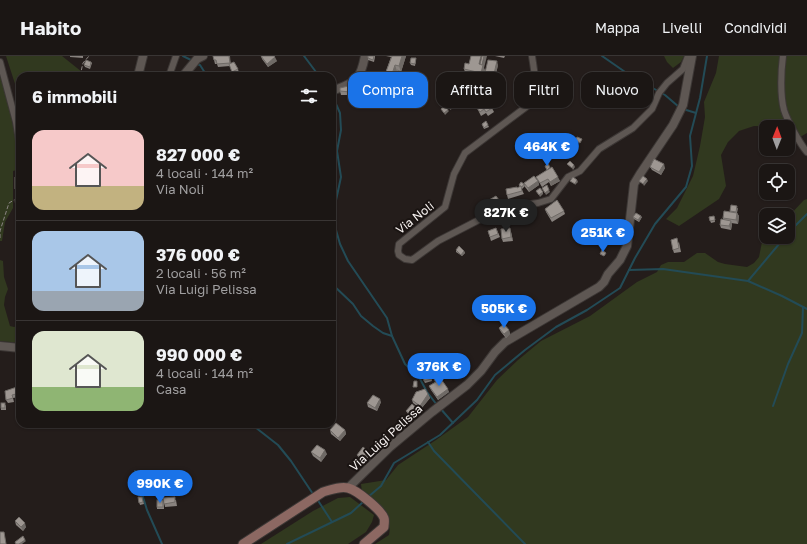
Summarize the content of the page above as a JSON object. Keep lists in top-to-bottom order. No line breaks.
{"streets":{"street":["Via Noli","Via Luigi Pelissa"]},"north":"top","page":{"header":"Habito","nav":["Mappa","Livelli","Condividi"],"chip":["Compra","Affitta","Filtri","Nuovo"],"heading":"6 immobili","list":[{"name":"827 000 €","note":"4 locali · 144 m² · Via Noli"},{"name":"376 000 €","note":"2 locali · 56 m² · Via Luigi Pelissa"},{"name":"990 000 €","note":"4 locali · 144 m² · Casa"}],"price":["464K €","827K €","251K €","505K €","376K €","990K €"]}}
